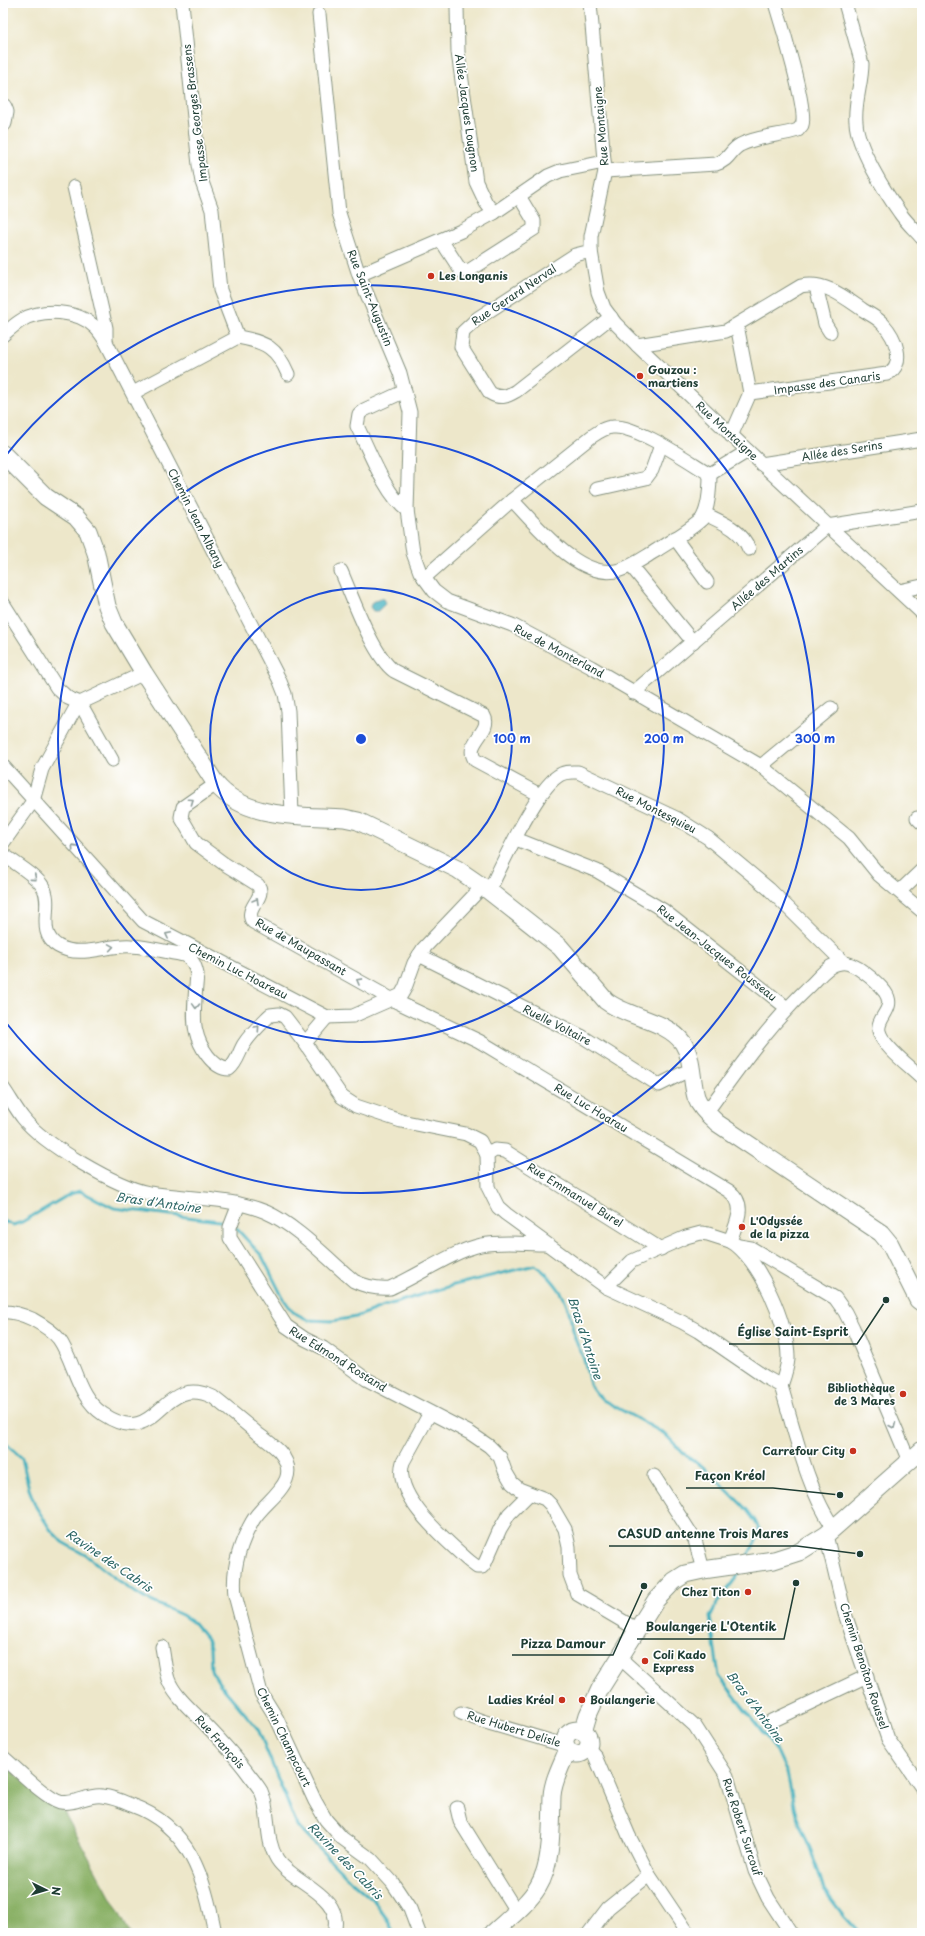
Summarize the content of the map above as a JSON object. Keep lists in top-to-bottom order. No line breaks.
{"streets":{"street":["Impasse Georges Brassens","Allée Jacques Lougnon","Rue Montaigne","Rue Gerard Nerval","Rue Saint-Augustin","Impasse des Canaris","Allée des Serins","Chemin Jean Albany","Allée des Martins","Rue de Monterland","Rue Montesquieu","Rue de Maupassant","Rue Jean-Jacques Rousseau","Chemin Luc Hoareau","Ruelle Voltaire","Rue Luc Hoarau","Rue Emmanuel Burel","Rue Edmond Rostand","Chemin Benoîton Roussel","Rue Hubert Delisle","Chemin Champcourt","Rue François","Rue Robert Surcouf"]},"crossings":[["Rue Montaigne","Rue Gerard Nerval"],["Rue Montaigne","Impasse des Canaris"],["Rue Montaigne","Allée des Serins"],["Rue Montaigne","Allée des Martins"],["Rue Saint-Augustin","Rue de Monterland"],["Allée des Martins","Rue de Monterland"],["Rue Montesquieu","Rue Jean-Jacques Rousseau"],["Rue Montesquieu","Chemin Luc Hoareau"],["Rue de Maupassant","Chemin Luc Hoareau"],["Rue de Maupassant","Rue Luc Hoarau"],["Chemin Luc Hoareau","Ruelle Voltaire"],["Chemin Luc Hoareau","Rue Luc Hoarau"]],"one_way":["Chemin Luc Hoareau"],"water":["Bras d'Antoine","Ravine des Cabris"],"places":["Les Longanis","Gouzou : martiens","L'Odyssée de la pizza","Église Saint-Esprit","Bibliothèque de 3 Mares","Carrefour City","Façon Kréol","CASUD antenne Trois Mares","Boulangerie L'Otentik","Pizza Damour","Chez Titon","Coli Kado Express","Ladies Kréol","Boulangerie"],"north":"right","rings":["100 m","200 m","300 m"]}
